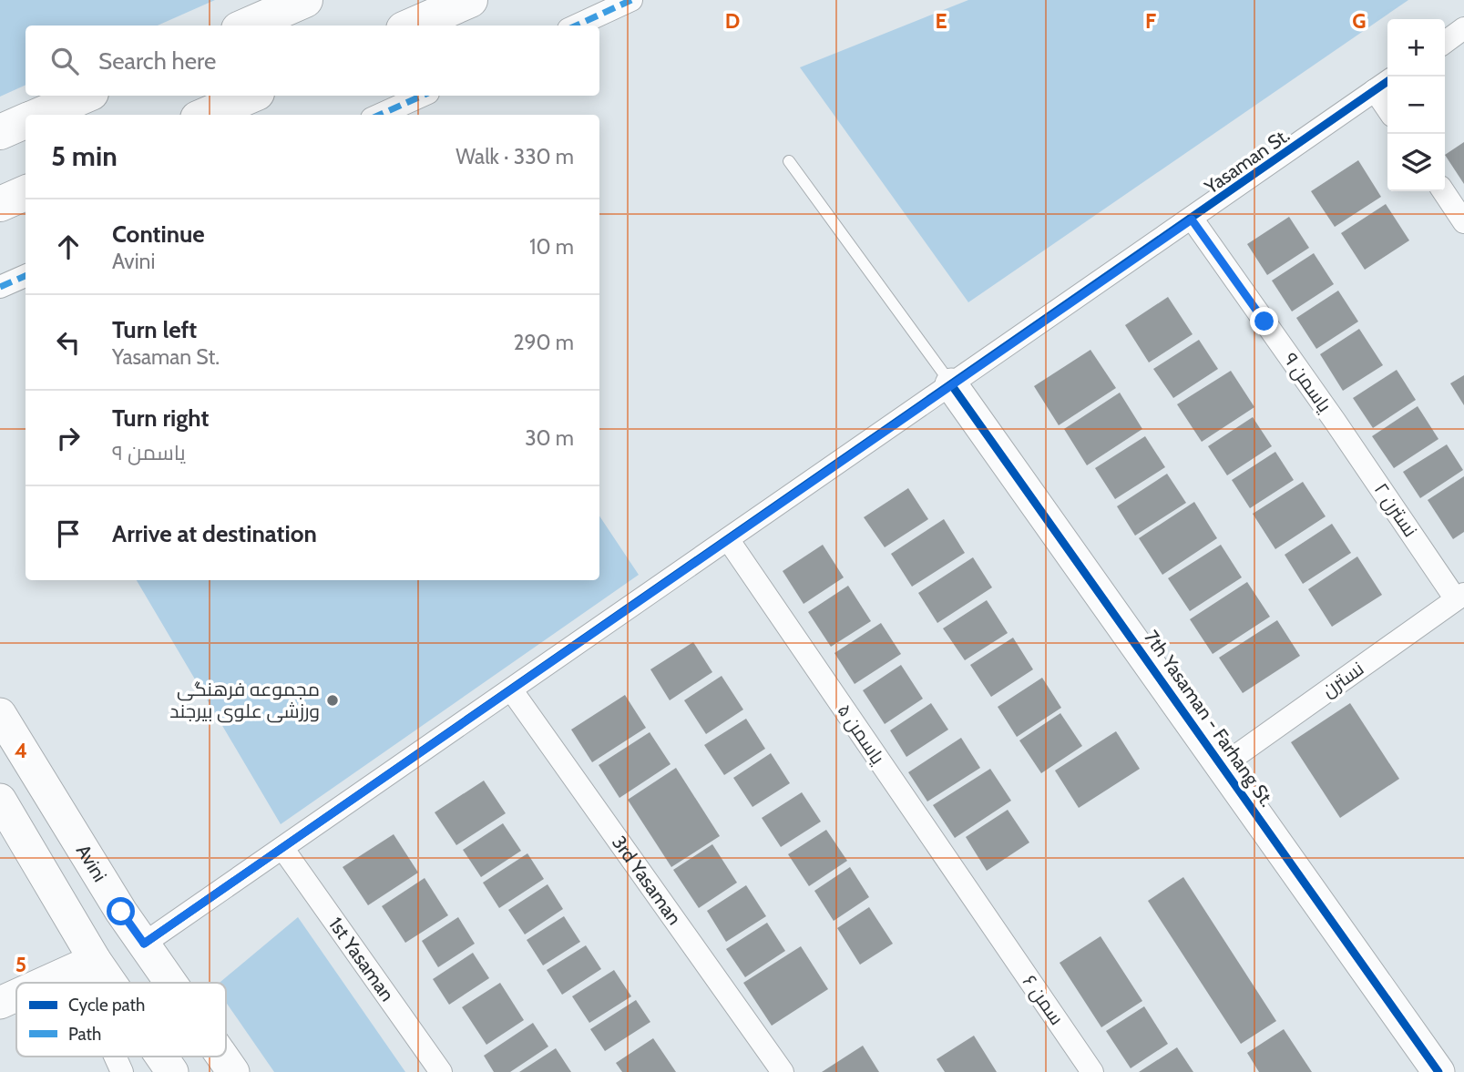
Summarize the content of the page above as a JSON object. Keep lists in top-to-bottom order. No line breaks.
{"streets":{"street":["Yasaman St.","یاسمن ۹","نسترن ۲","نسترن","7th Yasaman - Farhang St.","یاسمن ۵","Avini","3rd Yasaman","1st Yasaman","سمن ۶"]},"crossings":[["Yasaman St.","یاسمن ۹"],["Yasaman St.","7th Yasaman - Farhang St."],["Yasaman St.","یاسمن ۵"],["Yasaman St.","Avini"],["Yasaman St.","3rd Yasaman"],["Yasaman St.","1st Yasaman"],["یاسمن ۹","نسترن ۲"],["نسترن ۲","نسترن"],["نسترن","7th Yasaman - Farhang St."],["یاسمن ۵","سمن ۶"]],"places":["مجموعه فرهنگی ورزشی علوی بیرجند"],"legend":["Cycle path","Path"],"page":{"map_buttons":["+","−"],"search":"Search here","heading":["5 min","Walk · 330 m"],"list":[["Continue","Avini","10 m"],["Turn left","Yasaman St.","290 m"],["Turn right","یاسمن ۹","30 m"],"Arrive at destination"]},"grid":{"columns":["D","E","F","G"],"rows":["4","5"]}}
